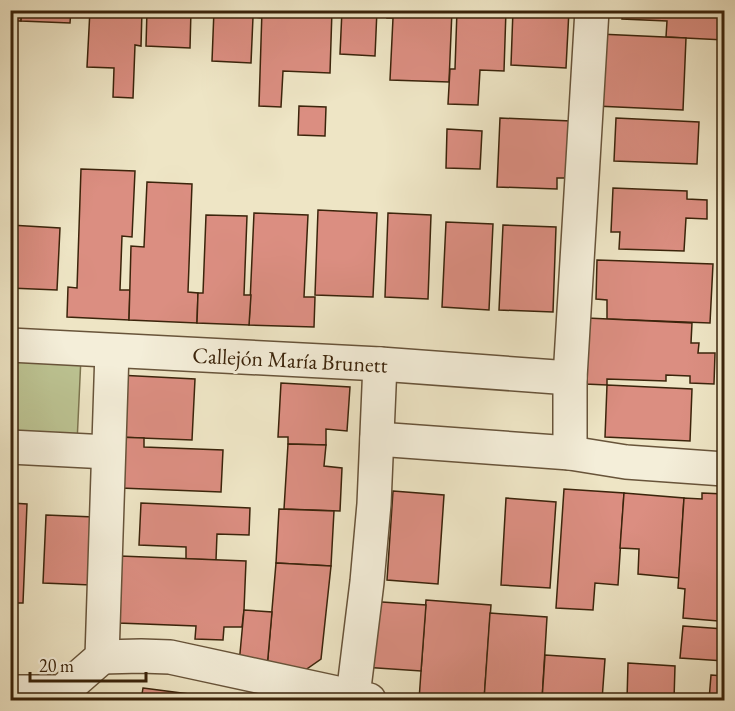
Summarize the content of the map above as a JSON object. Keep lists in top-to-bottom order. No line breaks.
{"streets":{"street":["Callejón María Brunett"]},"scale_bar":"20 m"}
